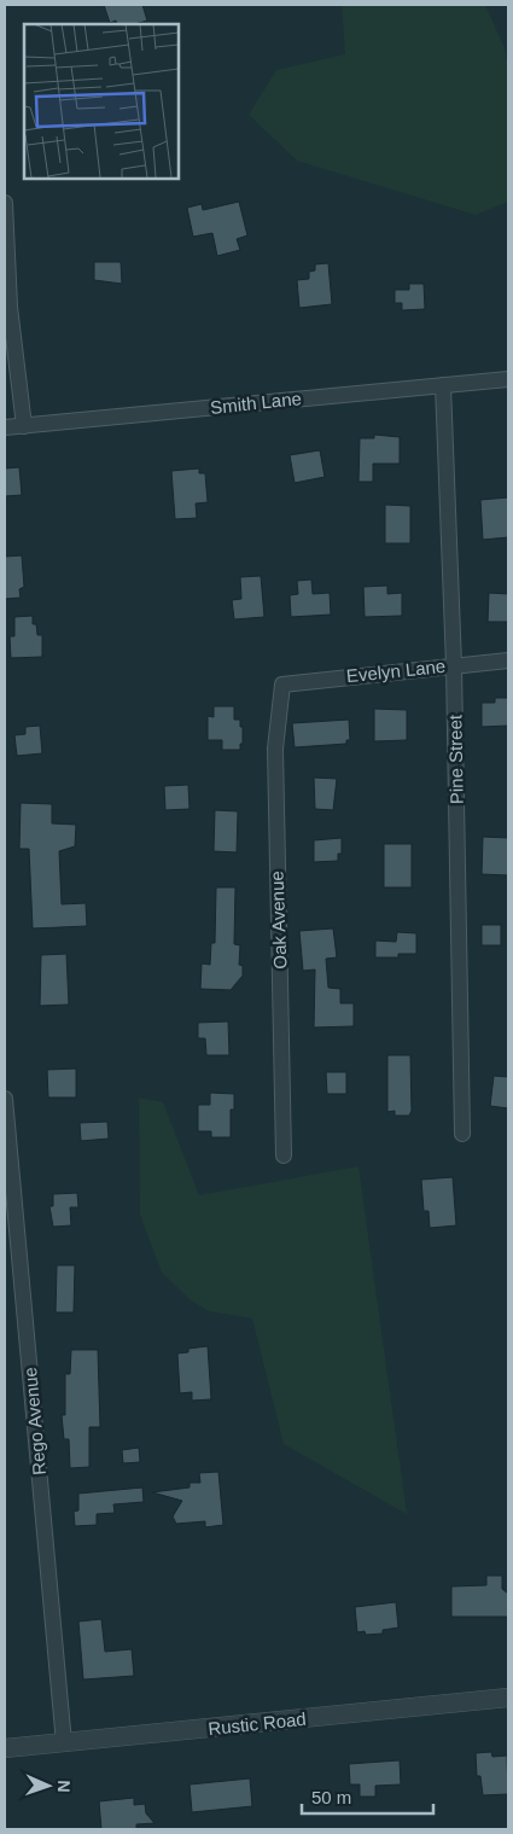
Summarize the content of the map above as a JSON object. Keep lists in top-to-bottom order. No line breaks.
{"streets":{"street":["Smith Lane","Evelyn Lane","Pine Street","Oak Avenue","Rego Avenue","Rustic Road"]},"crossings":[["Smith Lane","Pine Street"],["Evelyn Lane","Pine Street"],["Evelyn Lane","Oak Avenue"],["Rego Avenue","Rustic Road"]],"scale_bar":"50 m","north":"right"}
